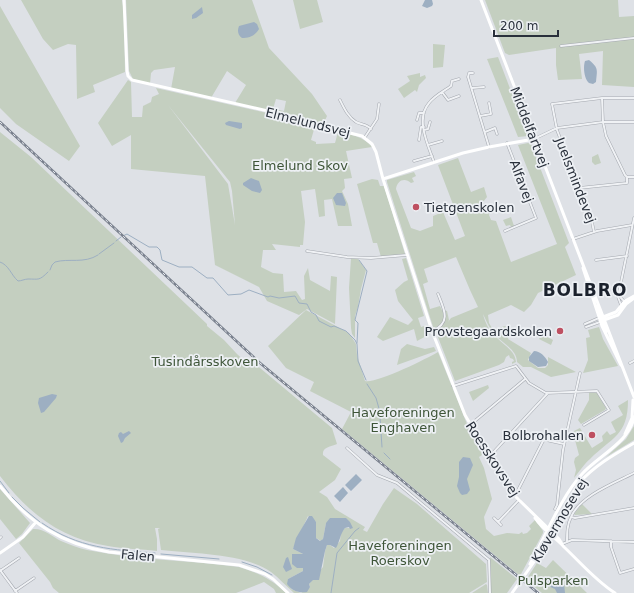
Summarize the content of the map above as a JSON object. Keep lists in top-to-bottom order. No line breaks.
{"streets":{"street":["Elmelundsvej","Middelfartvej","Juelsmindevej","Alfavej","Roesskovsvej","Kløvermosevej","Falen"]},"crossings":[["Elmelundsvej","Roesskovsvej"],["Middelfartvej","Kløvermosevej"],["Roesskovsvej","Kløvermosevej"]],"districts":["BOLBRO"],"parks":["Elmelund Skov","Tusindårsskoven","Haveforeningen Enghaven","Haveforeningen Roerskov","Pulsparken"],"places":["Tietgenskolen","Provstegaardskolen","Bolbrohallen"],"scale_bar":"200 m"}
